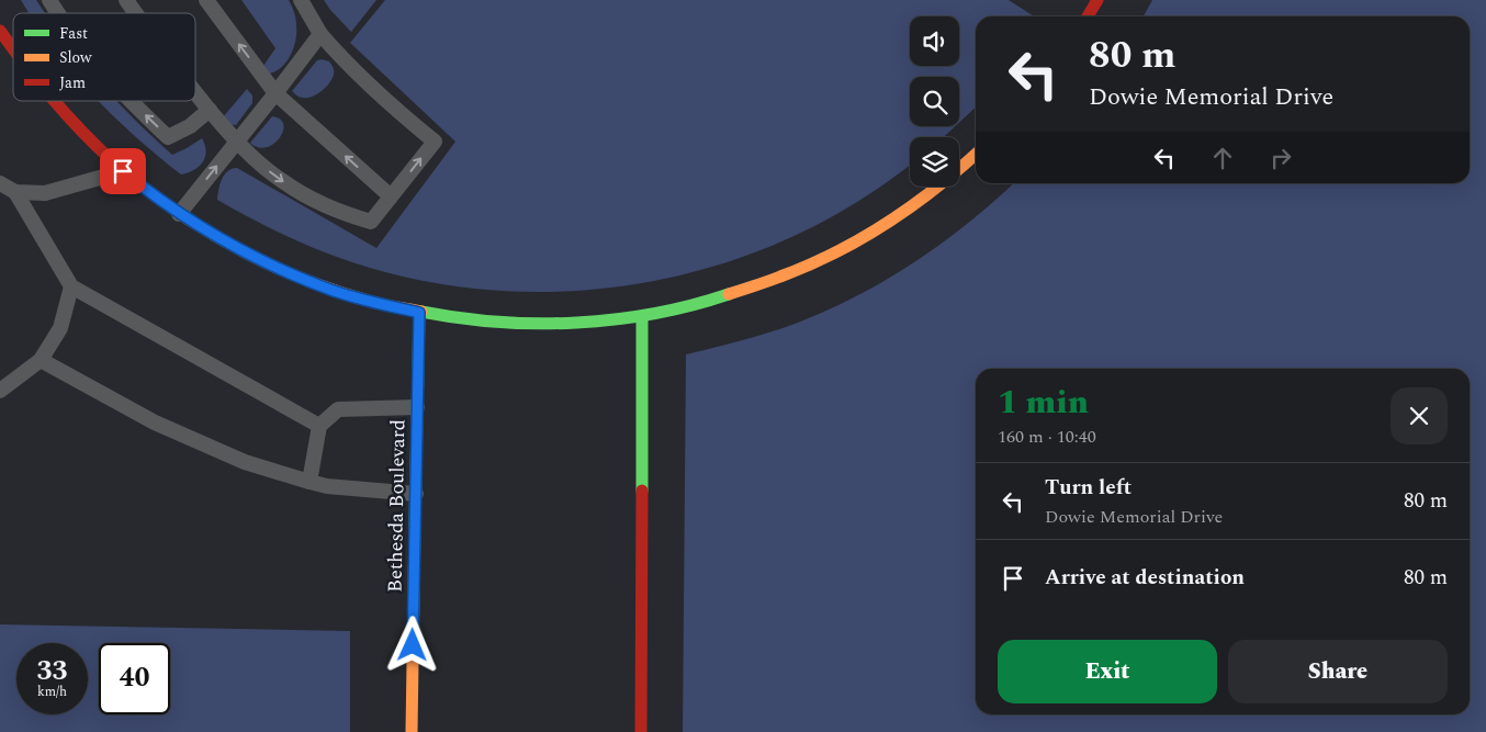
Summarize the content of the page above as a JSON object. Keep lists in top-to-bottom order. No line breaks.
{"streets":{"street":["Bethesda Boulevard"]},"legend":["Fast","Slow","Jam"],"page":{"turn":["80 m","Dowie Memorial Drive"],"heading":["1 min","160 m · 10:40"],"list":[{"name":"Turn left","note":"Dowie Memorial Drive","value":"80 m"},{"name":"Arrive at destination","value":"80 m"}],"buttons":["Exit","Share"],"speed":"33 km/h","limit":"40"}}
